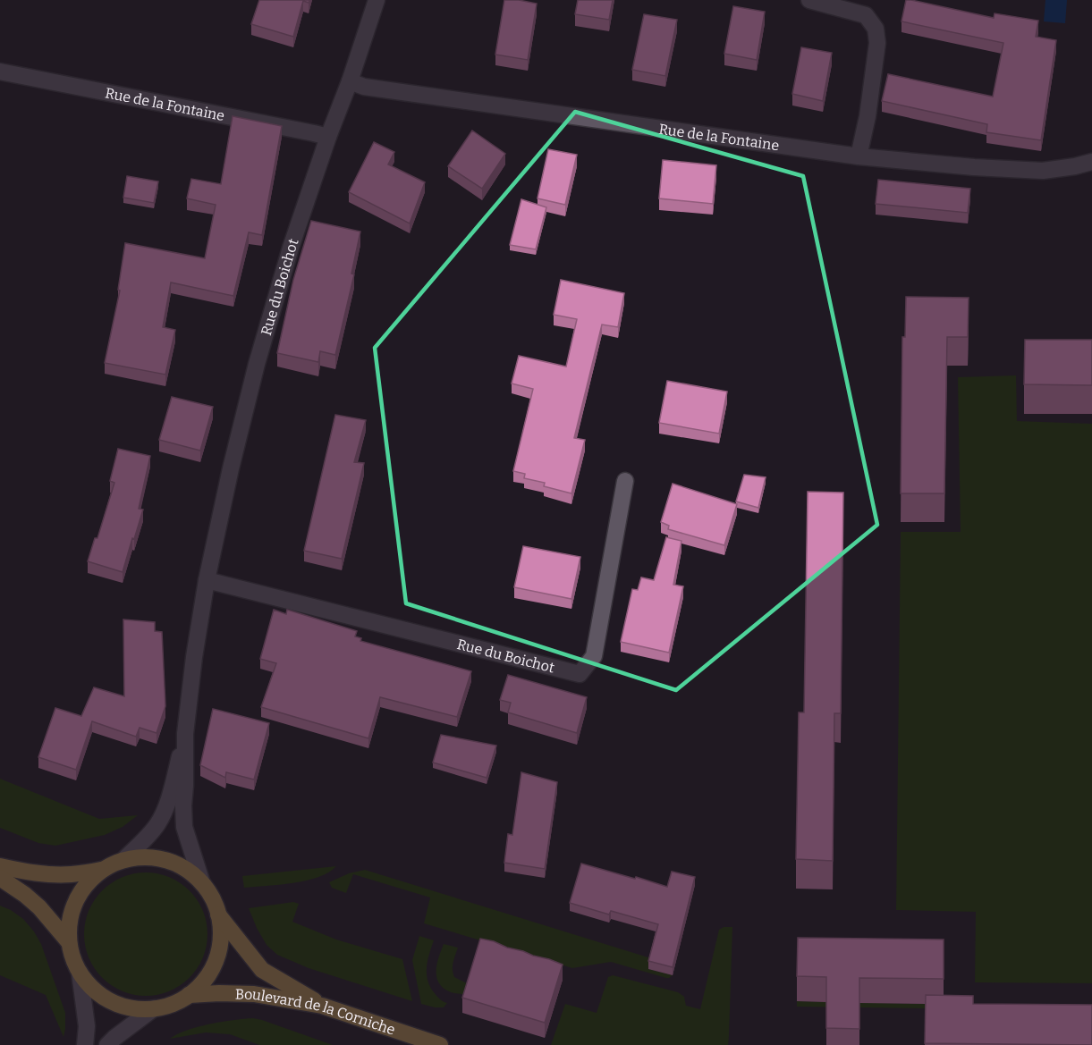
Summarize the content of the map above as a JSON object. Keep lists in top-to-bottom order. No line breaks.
{"streets":{"main road":["Boulevard de la Corniche"],"street":["Rue de la Fontaine","Rue du Boichot"]},"crossings":[["Rue de la Fontaine","Rue du Boichot"],["Rue du Boichot","Boulevard de la Corniche"]]}
